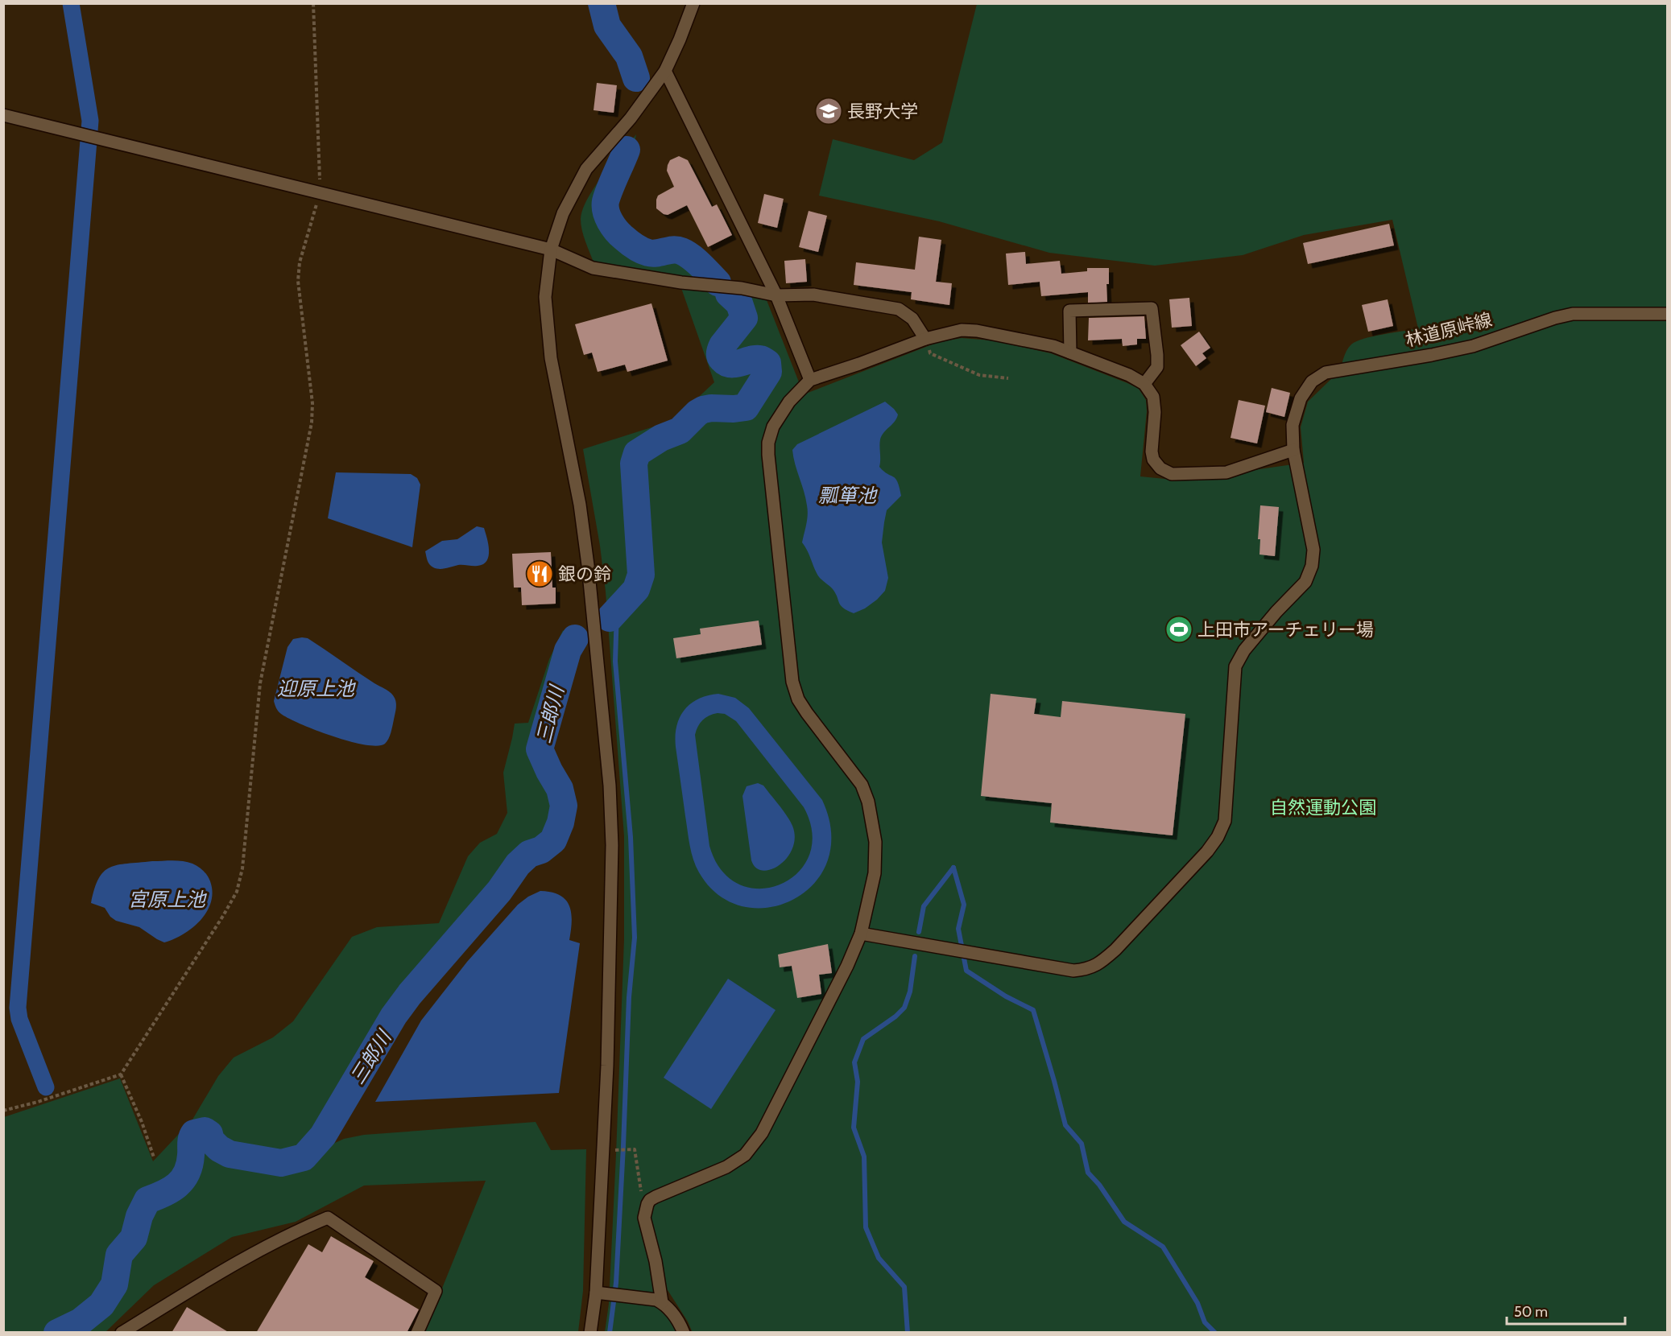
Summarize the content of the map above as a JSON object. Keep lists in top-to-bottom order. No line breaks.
{"streets":{"street":["林道原峠線"]},"water":["瓢箪池","迎原上池","三郎川","宮原上池"],"parks":["自然運動公園"],"places":{"school or university":["長野大学"],"restaurant":["銀の鈴"],"sports":["上田市アーチェリー場"]},"scale_bar":"50 m"}
